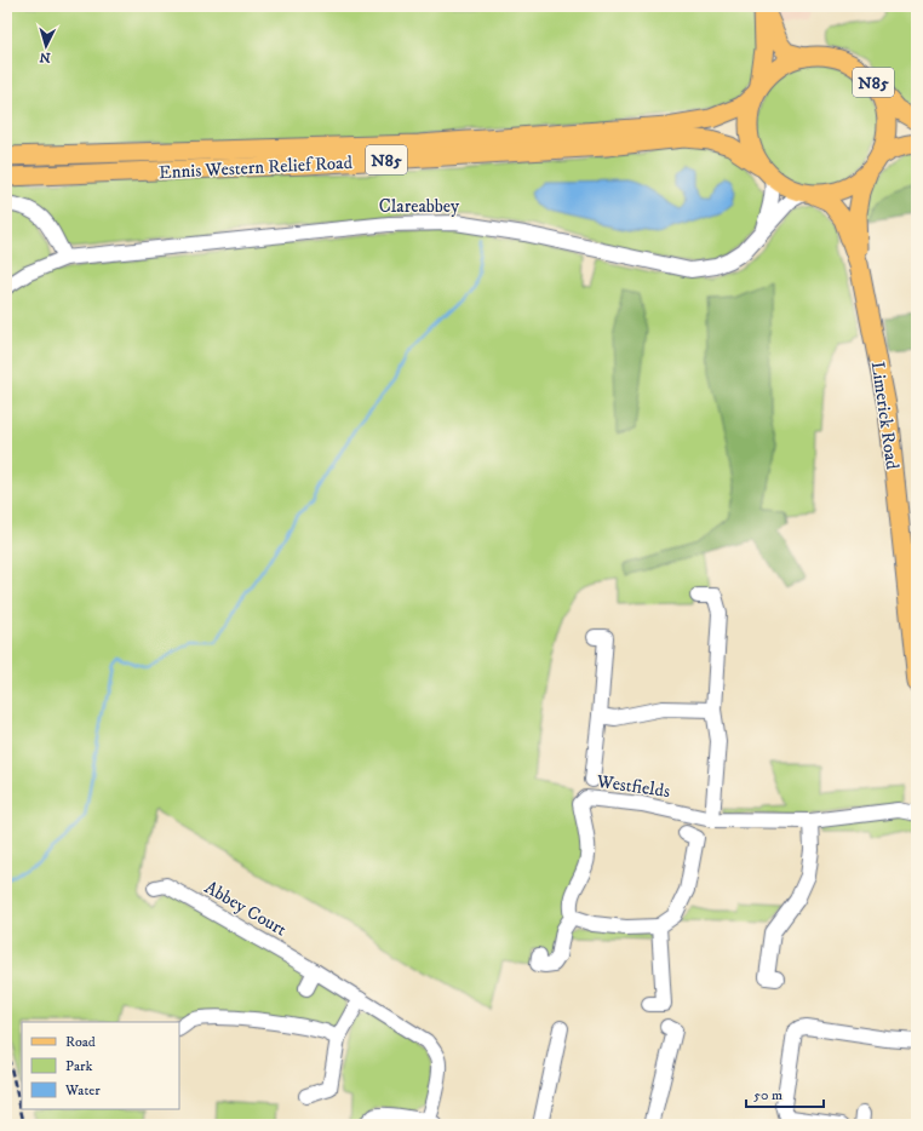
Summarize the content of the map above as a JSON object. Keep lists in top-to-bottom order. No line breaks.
{"streets":{"main road":["N85","Ennis Western Relief Road","Limerick Road"],"street":["Clareabbey","Westfields","Abbey Court"]},"crossings":[["N85","Ennis Western Relief Road"],["N85","Clareabbey"],["Ennis Western Relief Road","Clareabbey"]],"legend":["Road","Park","Water"],"scale_bar":"50 m","north":"bottom"}
